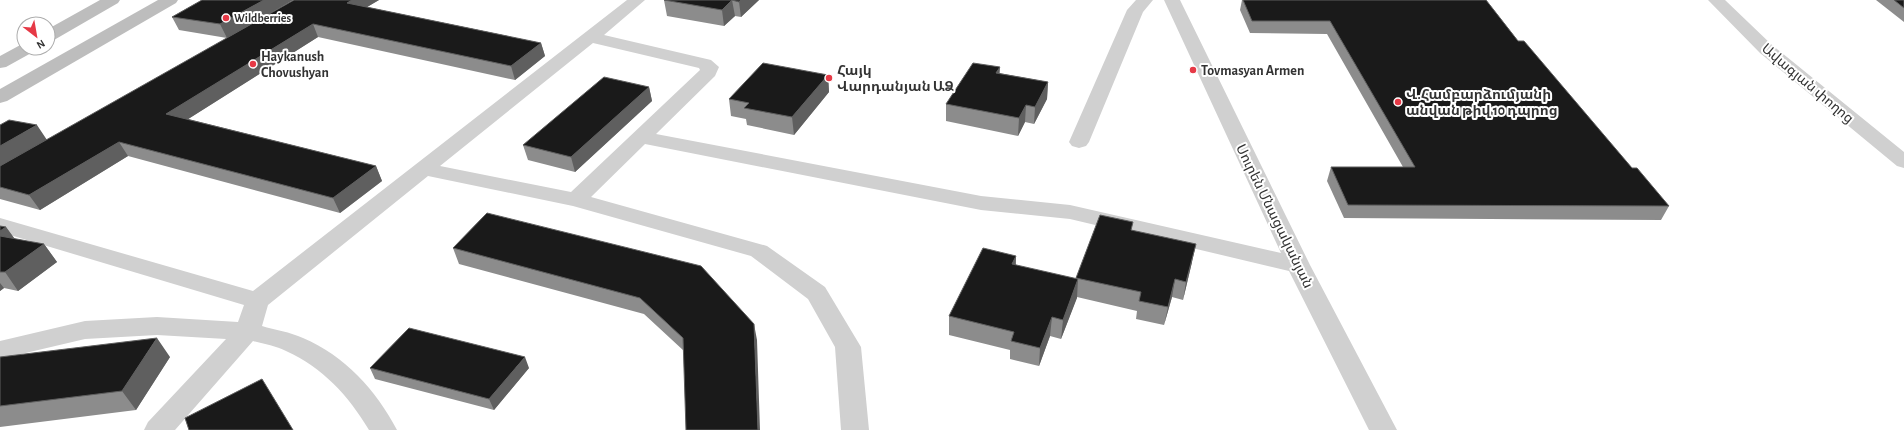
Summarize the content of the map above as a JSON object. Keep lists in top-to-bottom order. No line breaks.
{"streets":{"street":["Ավագյան փողոց","Սուրեն Մնացականյան"]},"places":["Wildberries","Haykanush Chovushyan","Tovmasyan Armen","Հայկ Վարդանյան ԱՁ","Վ.Համբարձումյանի անվան թիվ 10 դպրոց"],"north":"bottom right"}
